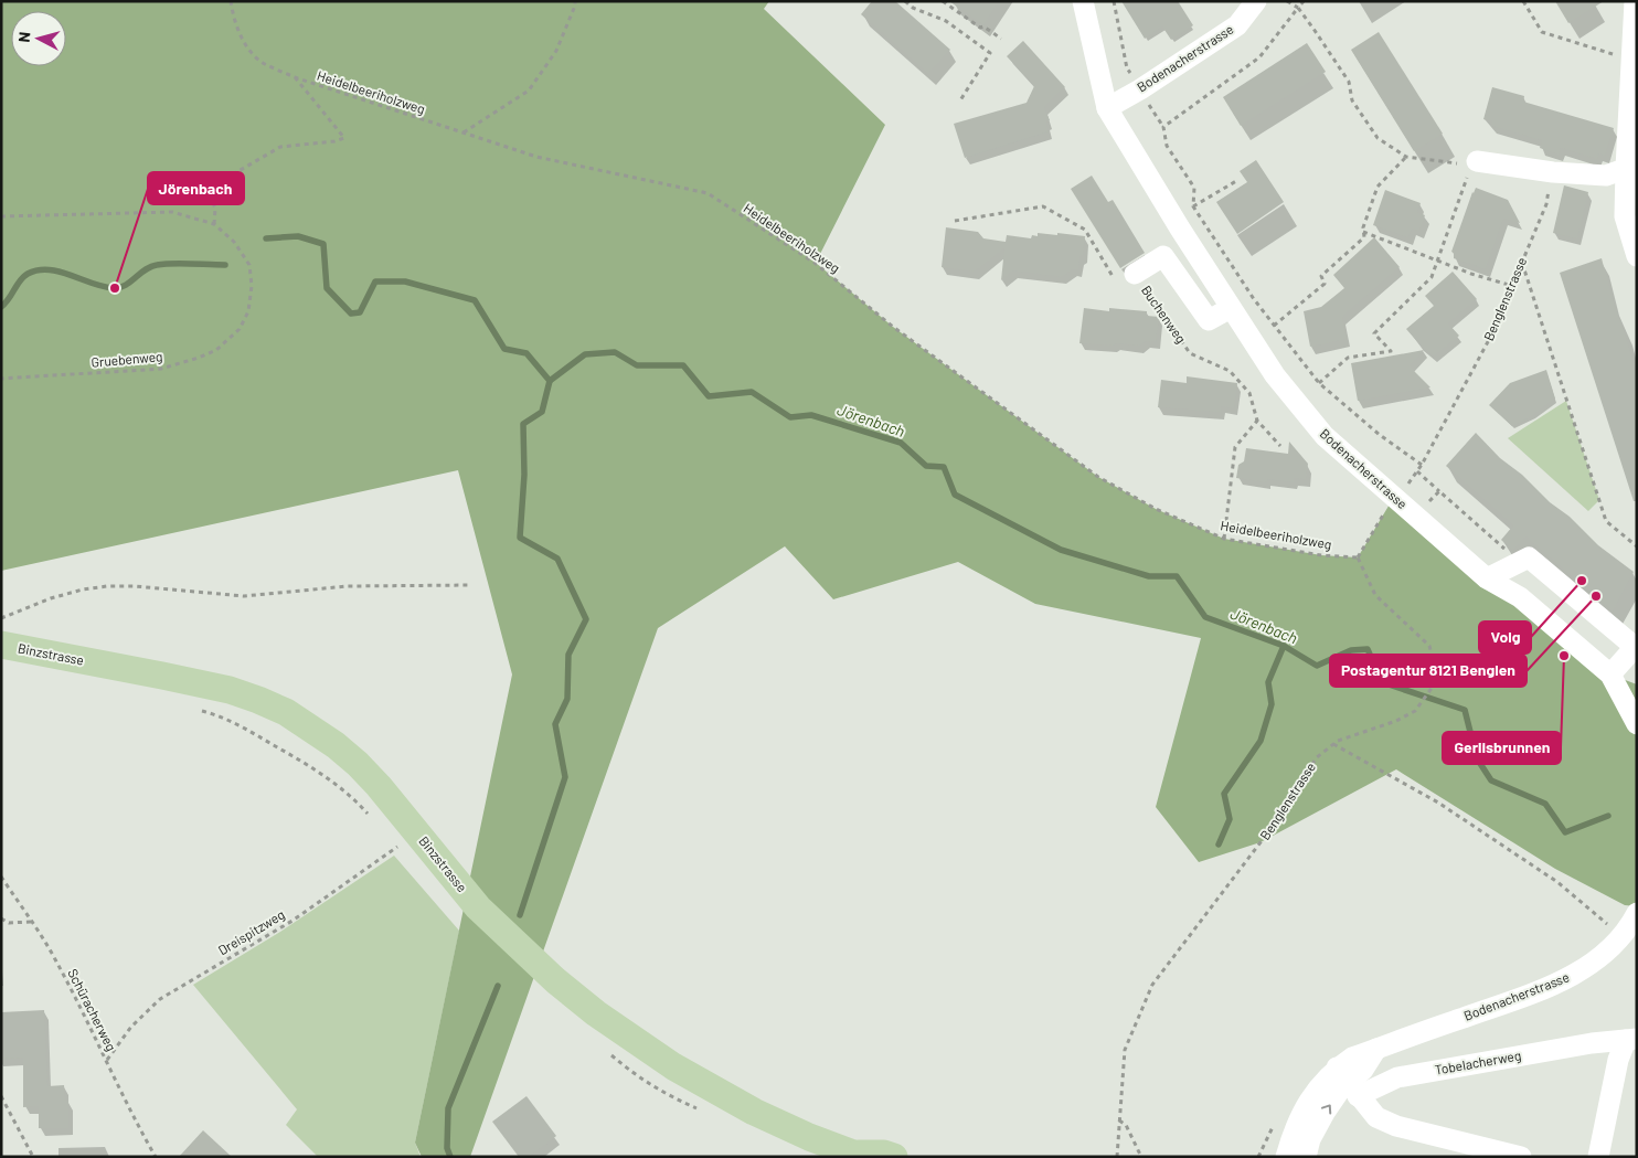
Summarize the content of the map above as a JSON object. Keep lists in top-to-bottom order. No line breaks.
{"streets":{"main road":["Binzstrasse"],"street":["Bodenacherstrasse","Buchenweg","Tobelacherweg"],"path":["Heidelbeeriholzweg","Benglenstrasse","Gruebenweg","Dreispitzweg","Schüracherweg"]},"crossings":[["Bodenacherstrasse","Buchenweg"],["Bodenacherstrasse","Tobelacherweg"],["Heidelbeeriholzweg","Benglenstrasse"],["Binzstrasse","Dreispitzweg"],["Dreispitzweg","Schüracherweg"]],"water":["Jörenbach"],"places":["Jörenbach","Volg","Postagentur 8121 Benglen","Gerlisbrunnen"],"north":"left"}
